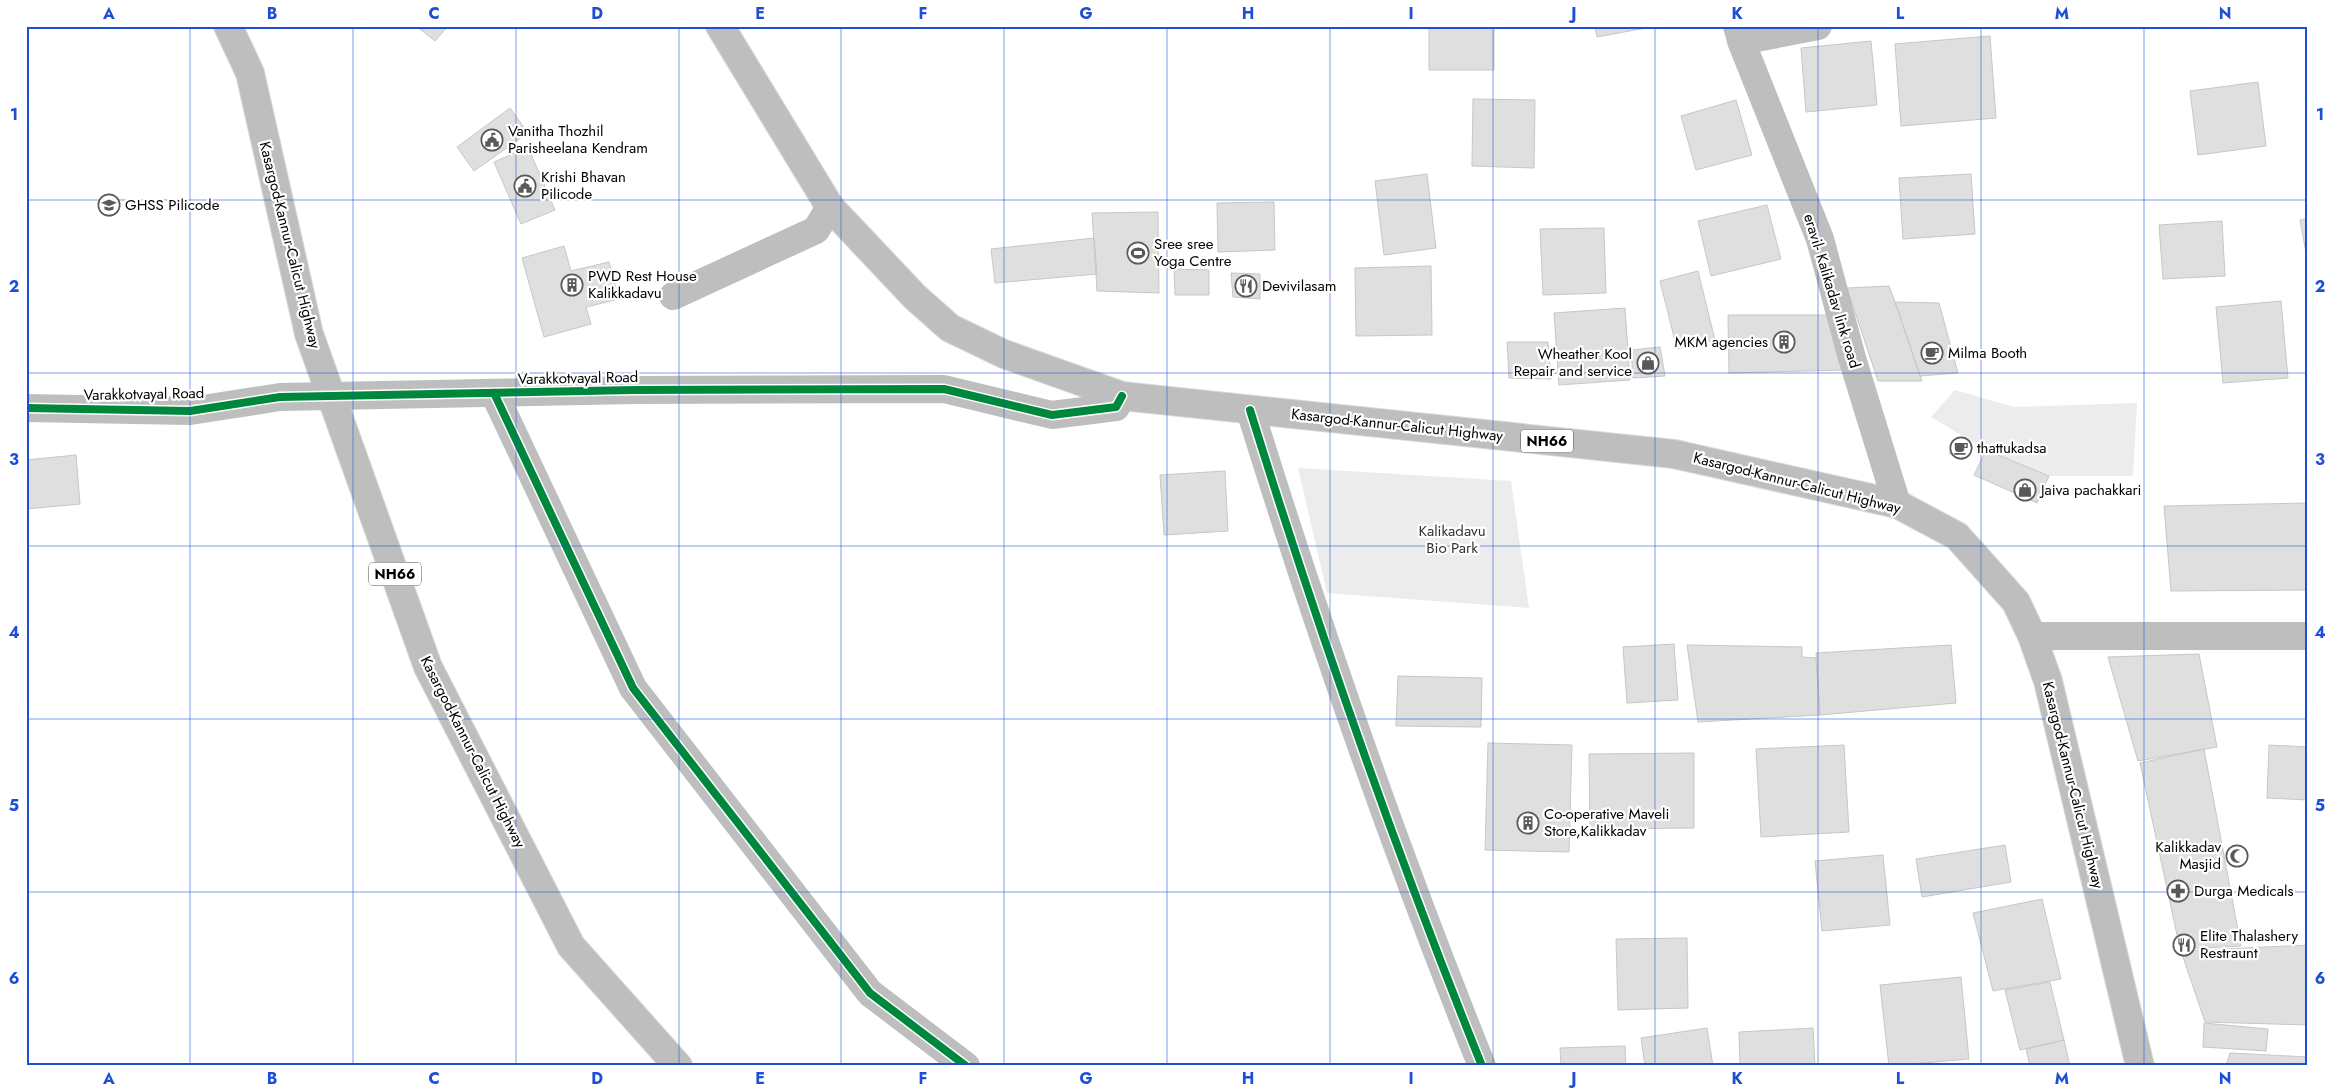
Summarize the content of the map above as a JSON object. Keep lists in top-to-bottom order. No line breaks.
{"streets":{"main road":["Kasargod-Kannur-Calicut Highway","eravil- Kalikadav link road","Varakkotvayal Road","NH66"]},"crossings":[["Kasargod-Kannur-Calicut Highway","eravil- Kalikadav link road"],["Kasargod-Kannur-Calicut Highway","Varakkotvayal Road"]],"parks":["Kalikadavu Bio Park"],"places":{"public building":["Vanitha Thozhil Parisheelana Kendram","Krishi Bhavan Pilicode"],"school or university":["GHSS Pilicode"],"sports":["Sree sree Yoga Centre"],"building":["PWD Rest House Kalikkadavu","MKM agencies","Co-operative Maveli Store,Kalikkadav"],"restaurant":["Devivilasam","Elite Thalashery Restraunt"],"cafe":["Milma Booth","thattukadsa"],"shop":["Wheather Kool Repair and service","Jaiva pachakkari"],"mosque":["Kalikkadav Masjid"],"pharmacy":["Durga Medicals"]},"grid":{"columns":["A","B","C","D","E","F","G","H","I","J","K","L","M","N"],"rows":["1","2","3","4","5","6"]}}
